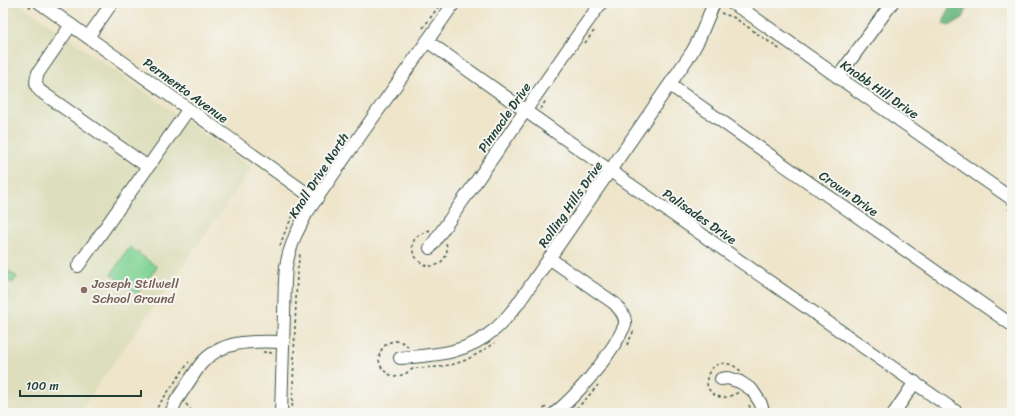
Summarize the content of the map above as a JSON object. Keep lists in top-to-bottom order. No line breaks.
{"streets":{"street":["Knobb Hill Drive","Permento Avenue","Pinnacle Drive","Knoll Drive North","Crown Drive","Rolling Hills Drive","Palisades Drive"]},"crossings":[["Permento Avenue","Knoll Drive North"],["Pinnacle Drive","Palisades Drive"],["Knoll Drive North","Palisades Drive"],["Crown Drive","Rolling Hills Drive"],["Rolling Hills Drive","Palisades Drive"]],"places":["Joseph Stilwell School Ground"],"scale_bar":"100 m"}
